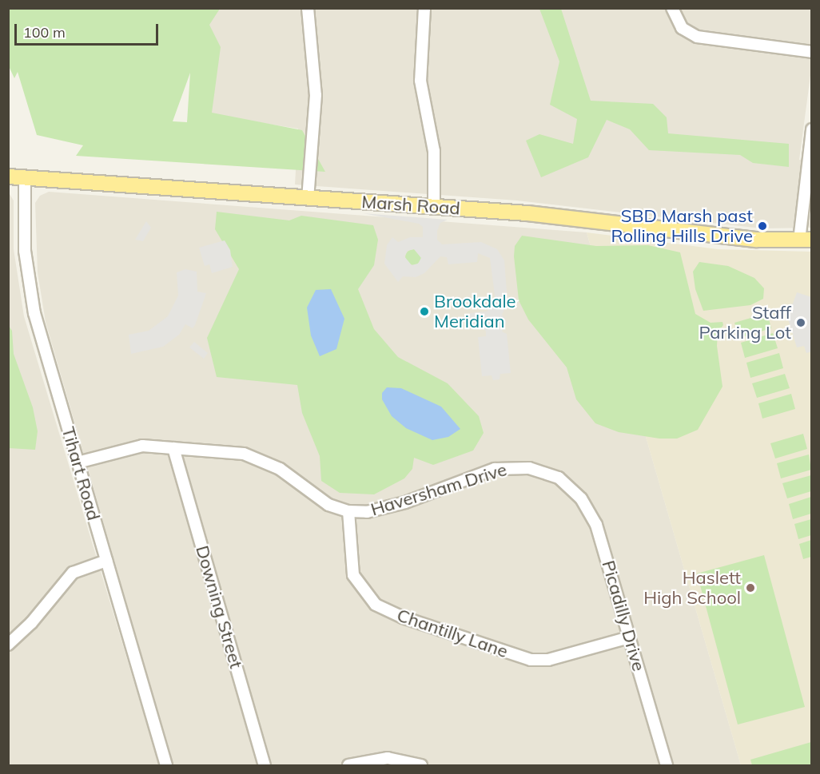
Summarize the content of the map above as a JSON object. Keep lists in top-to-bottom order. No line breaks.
{"streets":{"main road":["Marsh Road"],"street":["Tihart Road","Haversham Drive","Downing Street","Picadilly Drive","Chantilly Lane"]},"crossings":[["Marsh Road","Tihart Road"],["Tihart Road","Haversham Drive"],["Haversham Drive","Downing Street"],["Haversham Drive","Picadilly Drive"],["Haversham Drive","Chantilly Lane"],["Picadilly Drive","Chantilly Lane"]],"places":["SBD Marsh past Rolling Hills Drive","Brookdale Meridian","Staff Parking Lot","Haslett High School"],"scale_bar":"100 m"}
